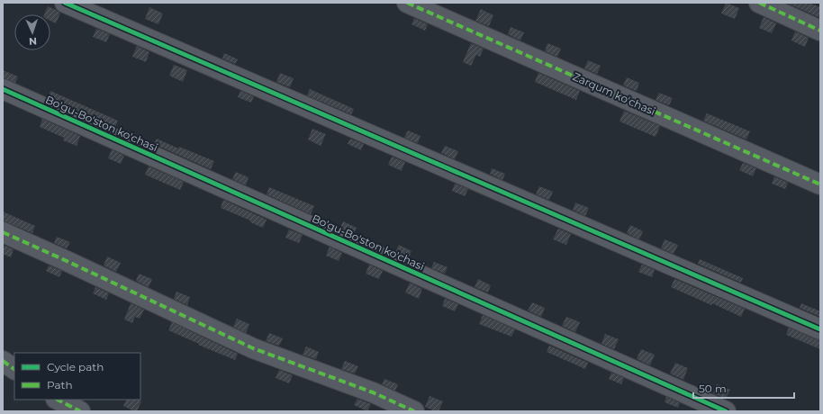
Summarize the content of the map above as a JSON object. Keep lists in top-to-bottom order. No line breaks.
{"streets":{"street":["Zarqum ko'chasi","Bo'gu-Bo'ston ko'chasi"]},"legend":["Cycle path","Path"],"scale_bar":"50 m","north":"bottom"}
